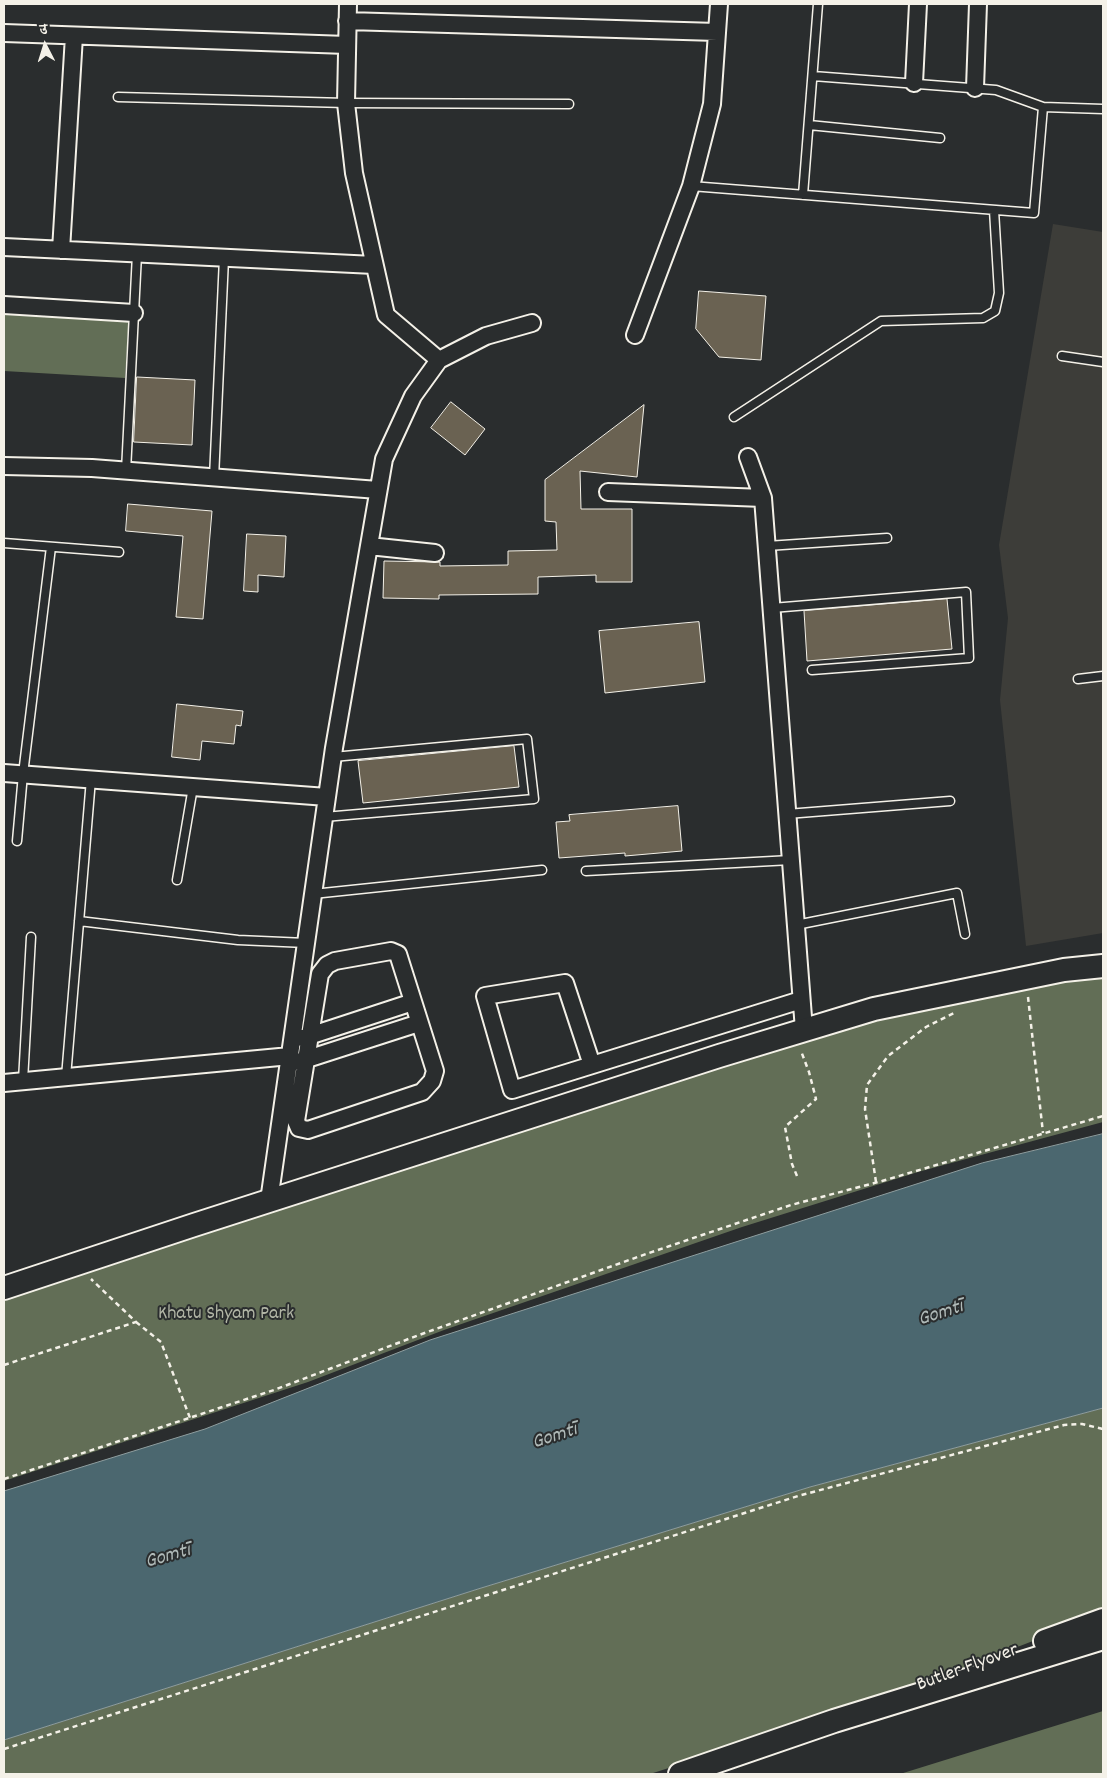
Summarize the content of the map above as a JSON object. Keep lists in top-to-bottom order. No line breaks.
{"streets":{"street":["Butler Flyover"]},"water":["Gomtī"],"parks":["Khatu Shyam Park"],"north":"top"}
